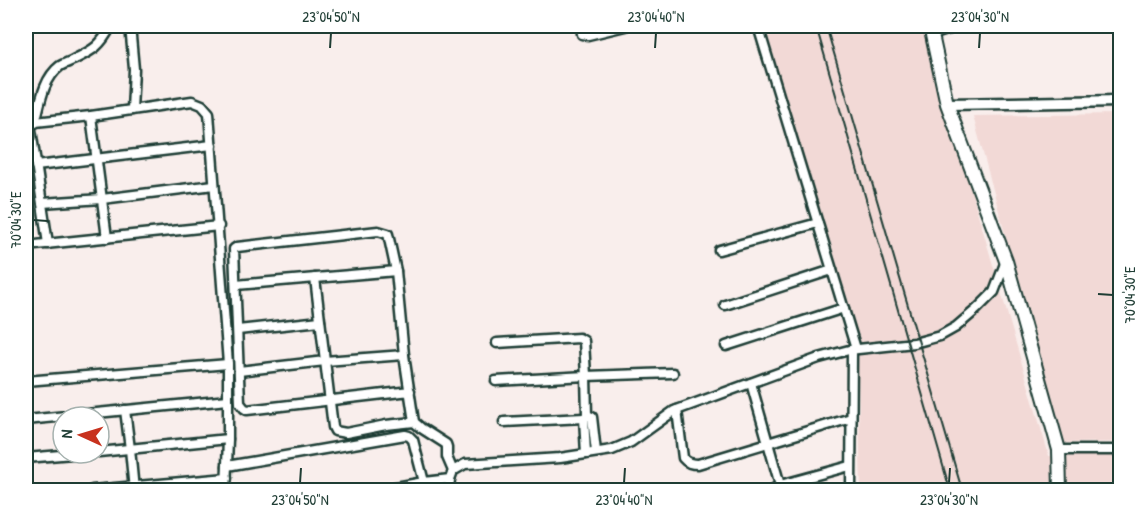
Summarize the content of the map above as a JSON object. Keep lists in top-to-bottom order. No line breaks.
{"north":"left","coordinates":["23°04'50\"N","23°04'40\"N","23°04'30\"N","70°04'30\"E"]}
